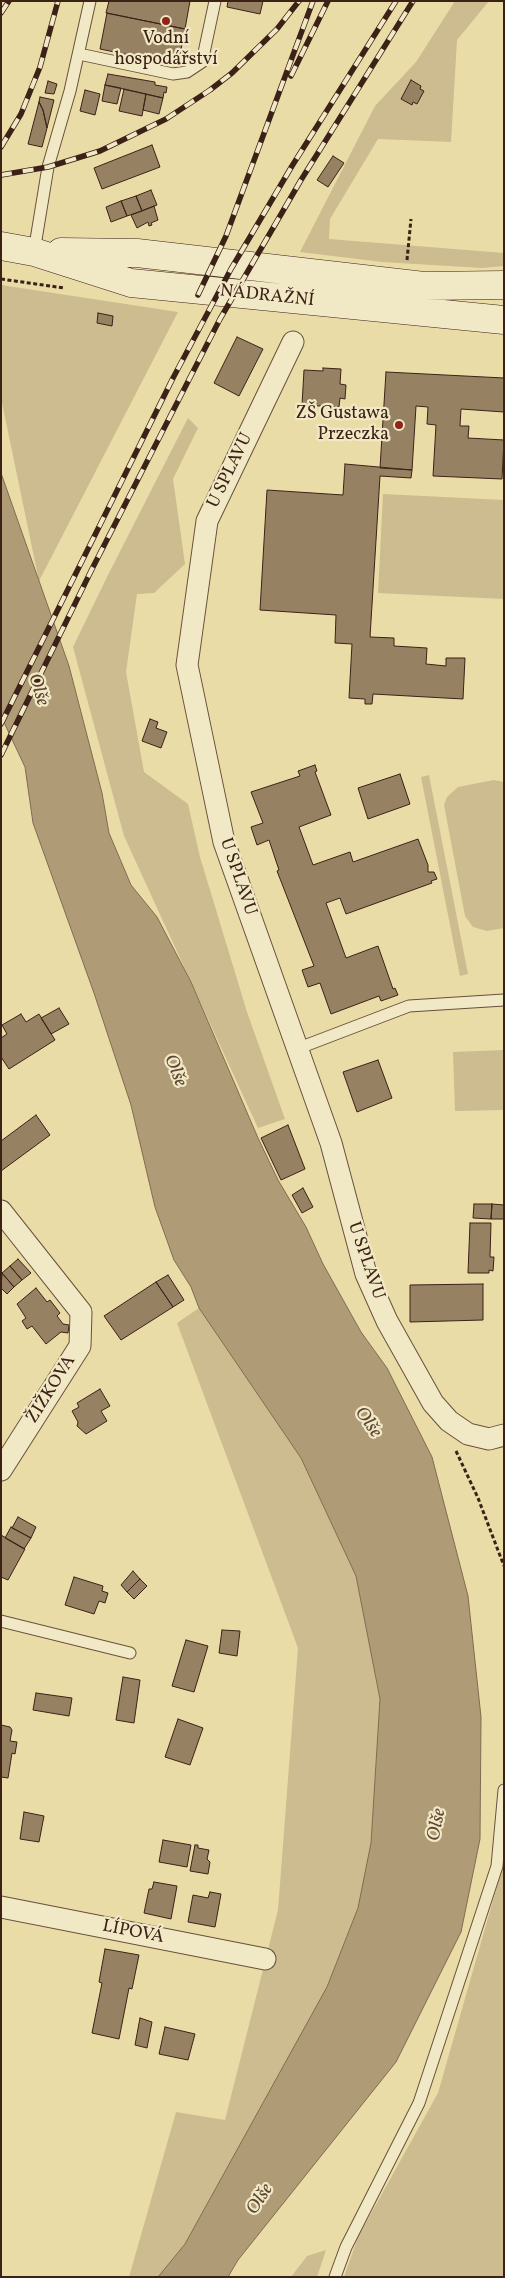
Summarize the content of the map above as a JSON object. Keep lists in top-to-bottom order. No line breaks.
{"streets":{"main road":["NÁDRAŽNÍ"],"street":["U SPLAVU","ŽIŽKOVA","LÍPOVÁ"]},"water":["Olše"],"places":["Vodní hospodářství","ZŠ Gustawa Przeczka"]}
